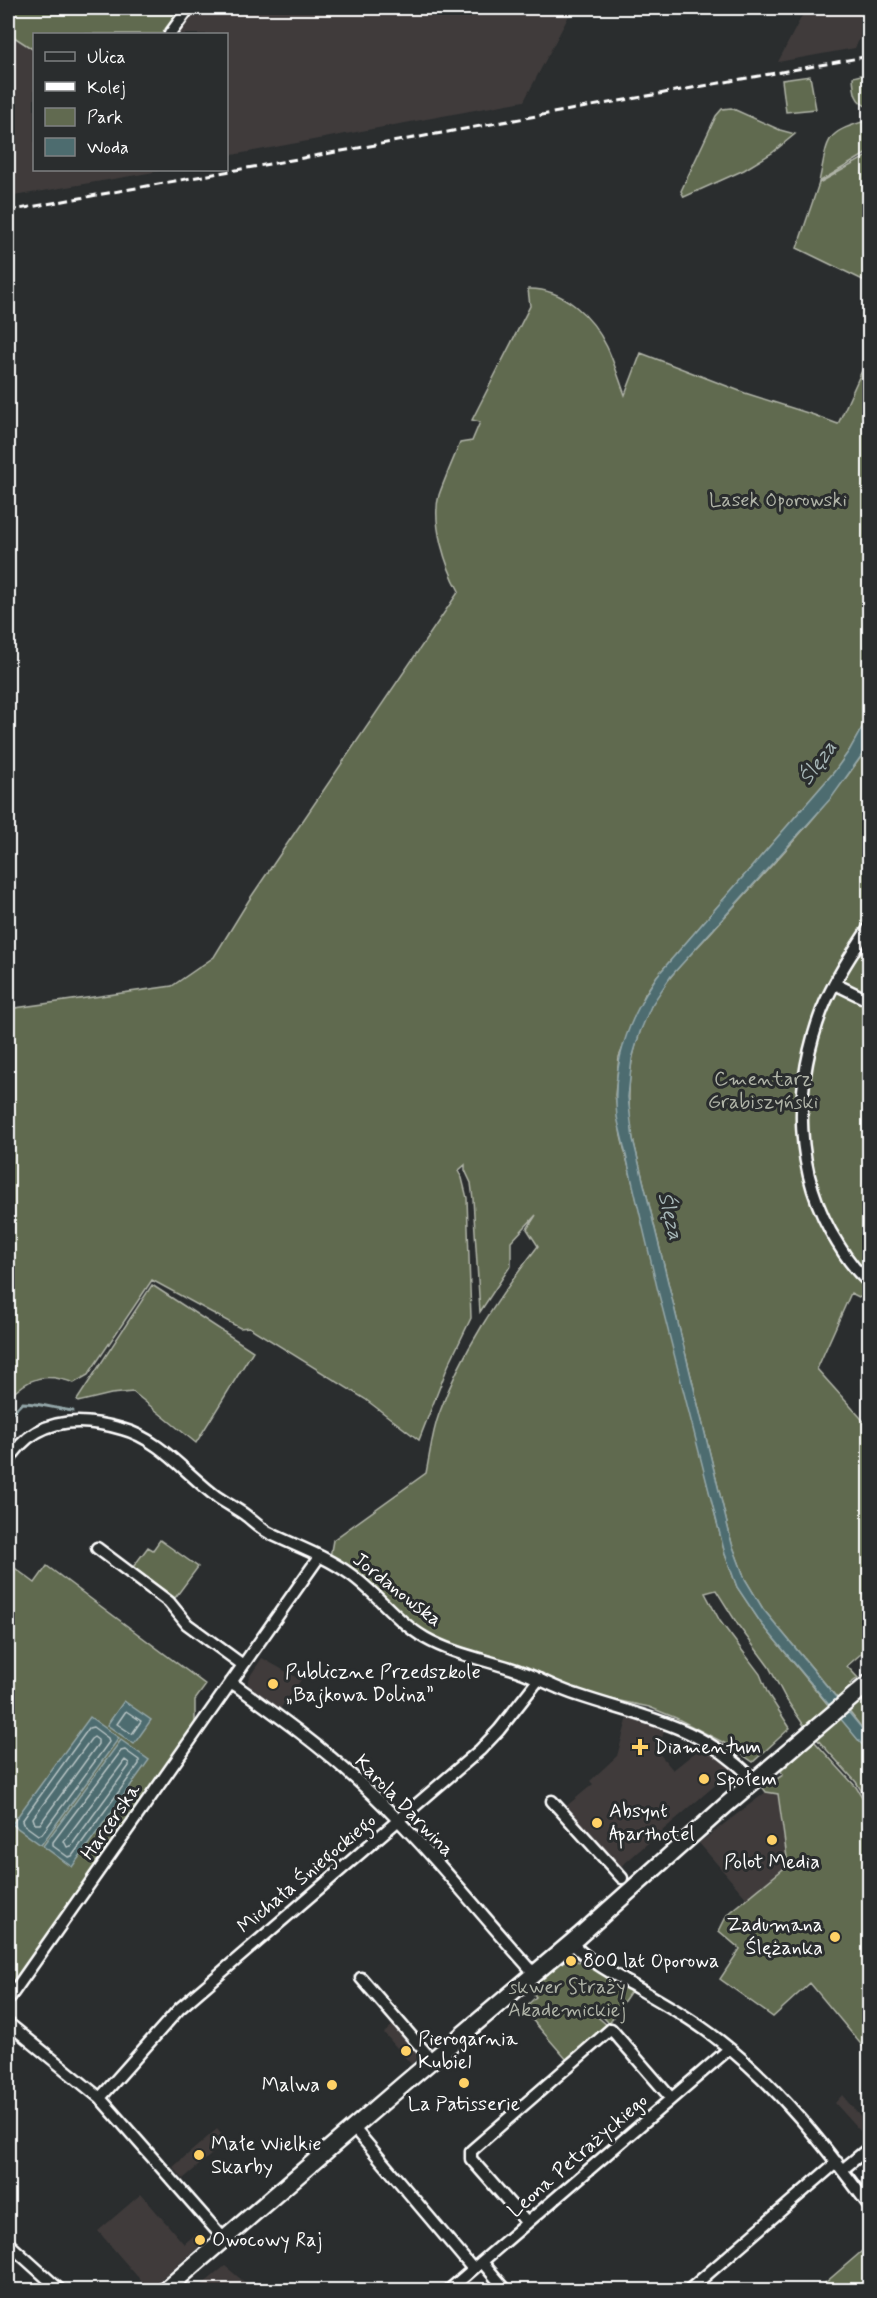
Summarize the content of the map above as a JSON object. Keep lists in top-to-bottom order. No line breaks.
{"streets":{"street":["Jordanowska","Karola Darwina","Harcerska","Michała Śniegockiego","Leona Petrażyckiego"]},"crossings":[["Jordanowska","Harcerska"],["Jordanowska","Michała Śniegockiego"],["Karola Darwina","Harcerska"],["Karola Darwina","Michała Śniegockiego"]],"water":["Ślęza"],"parks":["Lasek Oporowski","Cmentarz Grabiszyński","skwer Straży Akademickiej"],"places":{"other":["Publiczne Przedszkole „Bajkowa Dolina”","Społem","Absynt Aparthotel","Polot Media","Zadumana Ślężanka","800 lat Oporowa","Pierogarnia Kubiel","La Patisserie","Malwa","Małe Wielkie Skarby","Owocowy Raj"],"health":["Diamentum"]},"legend":["Ulica","Kolej","Park","Woda"]}
